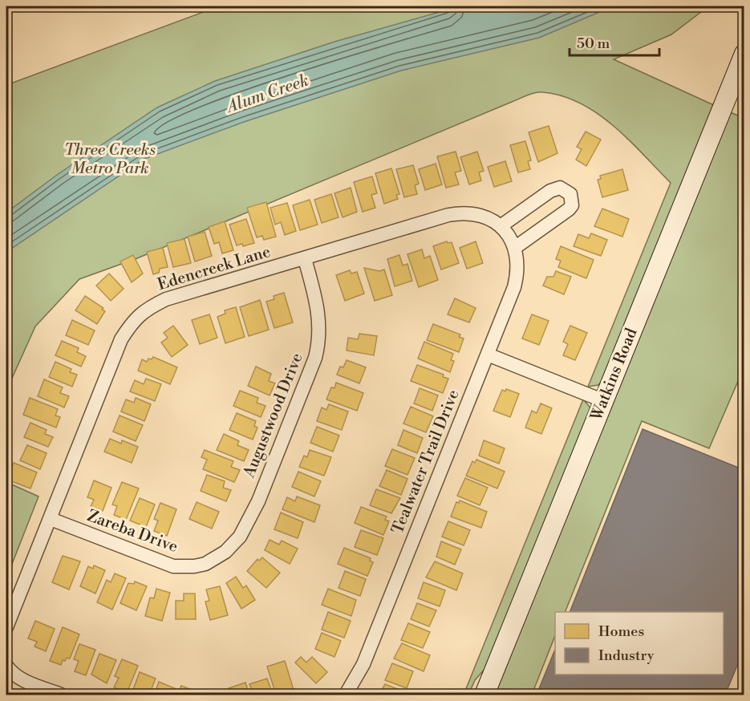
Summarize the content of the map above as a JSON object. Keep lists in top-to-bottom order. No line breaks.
{"streets":{"street":["Edencreek Lane","Watkins Road","Augustwood Drive","Tealwater Trail Drive","Zareba Drive"]},"crossings":[["Edencreek Lane","Augustwood Drive"],["Edencreek Lane","Tealwater Trail Drive"],["Edencreek Lane","Zareba Drive"],["Augustwood Drive","Zareba Drive"]],"water":["Alum Creek"],"parks":["Three Creeks Metro Park"],"legend":["Homes","Industry"],"scale_bar":"50 m"}
